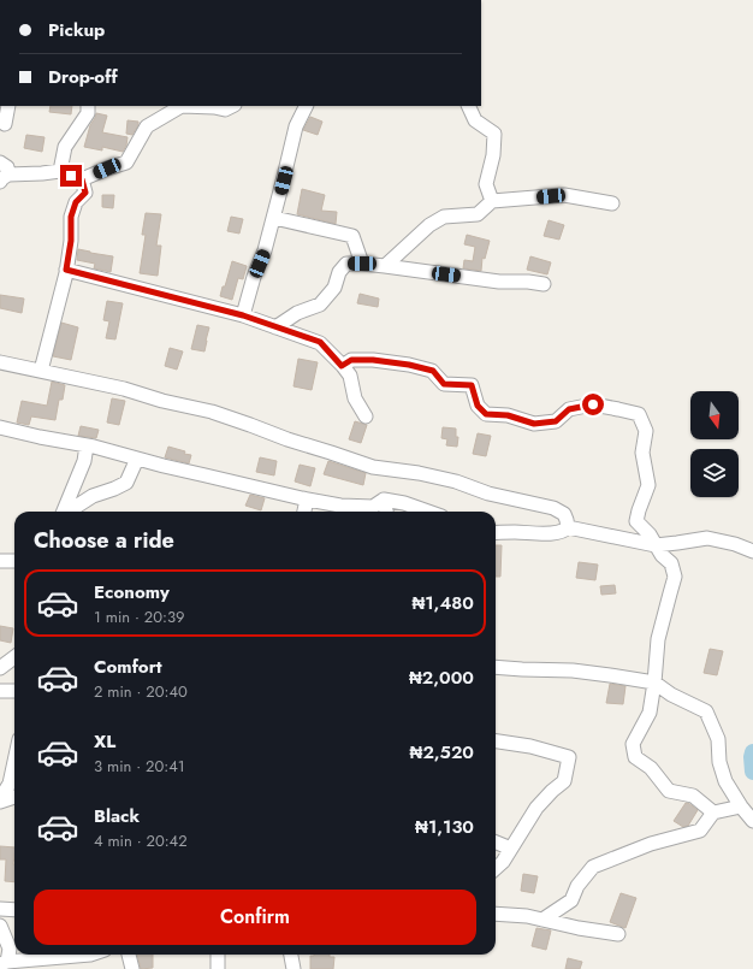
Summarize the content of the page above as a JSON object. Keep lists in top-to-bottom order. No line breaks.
{"north":"bottom","page":{"banner":["Pickup","Drop-off"],"heading":"Choose a ride","list":[{"name":"Economy","note":"1 min · 20:39","value":"₦1,480"},{"name":"Comfort","note":"2 min · 20:40","value":"₦2,000"},{"name":"XL","note":"3 min · 20:41","value":"₦2,520"},{"name":"Black","note":"4 min · 20:42","value":"₦1,130"}],"buttons":"Confirm"}}
